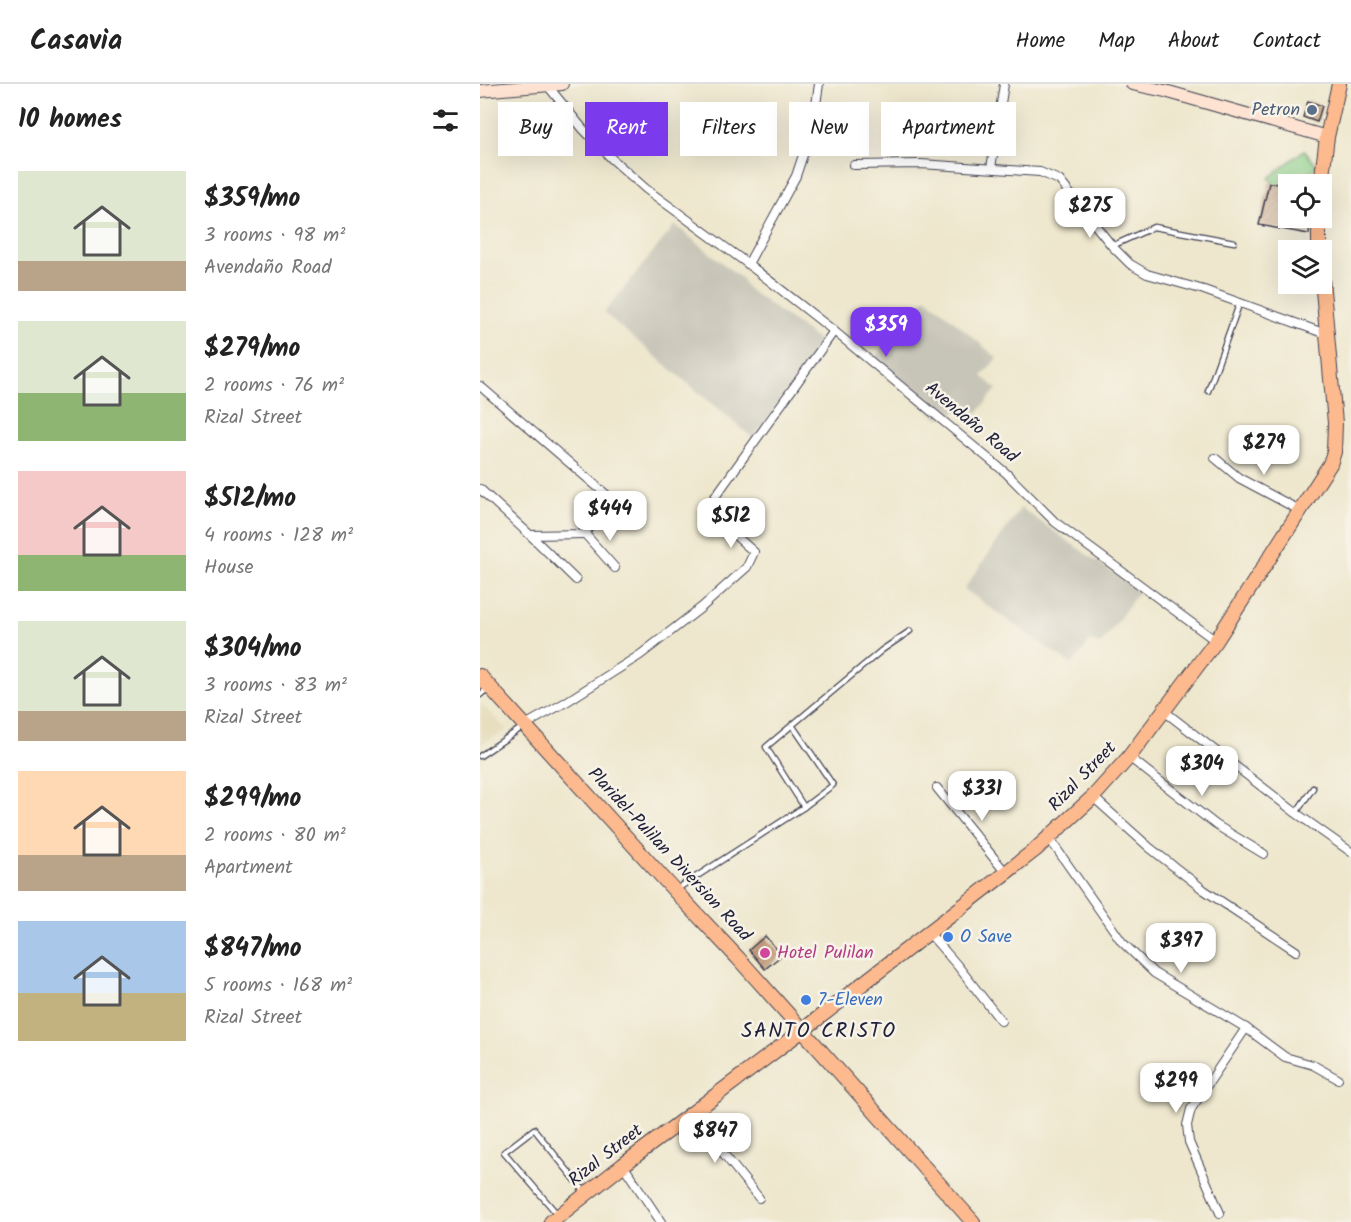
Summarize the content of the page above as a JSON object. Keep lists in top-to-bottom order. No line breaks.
{"streets":{"main road":["Rizal Street","Plaridel-Pulilan Diversion Road"],"street":["Avendaño Road"]},"crossings":[["Avendaño Road","Rizal Street"],["Rizal Street","Plaridel-Pulilan Diversion Road"]],"districts":["SANTO CRISTO"],"places":["Petron","O Save","Hotel Pulilan","7-Eleven"],"page":{"header":"Casavia","nav":["Home","Map","About","Contact"],"heading":"10 homes","chip":["Buy","Rent","Filters","New","Apartment"],"list":[{"name":"$359/mo","note":"3 rooms · 98 m² · Avendaño Road"},{"name":"$279/mo","note":"2 rooms · 76 m² · Rizal Street"},{"name":"$512/mo","note":"4 rooms · 128 m² · House"},{"name":"$304/mo","note":"3 rooms · 83 m² · Rizal Street"},{"name":"$299/mo","note":"2 rooms · 80 m² · Apartment"},{"name":"$847/mo","note":"5 rooms · 168 m² · Rizal Street"}],"price":["$275","$359","$279","$444","$512","$304","$331","$397","$299","$847"]}}
